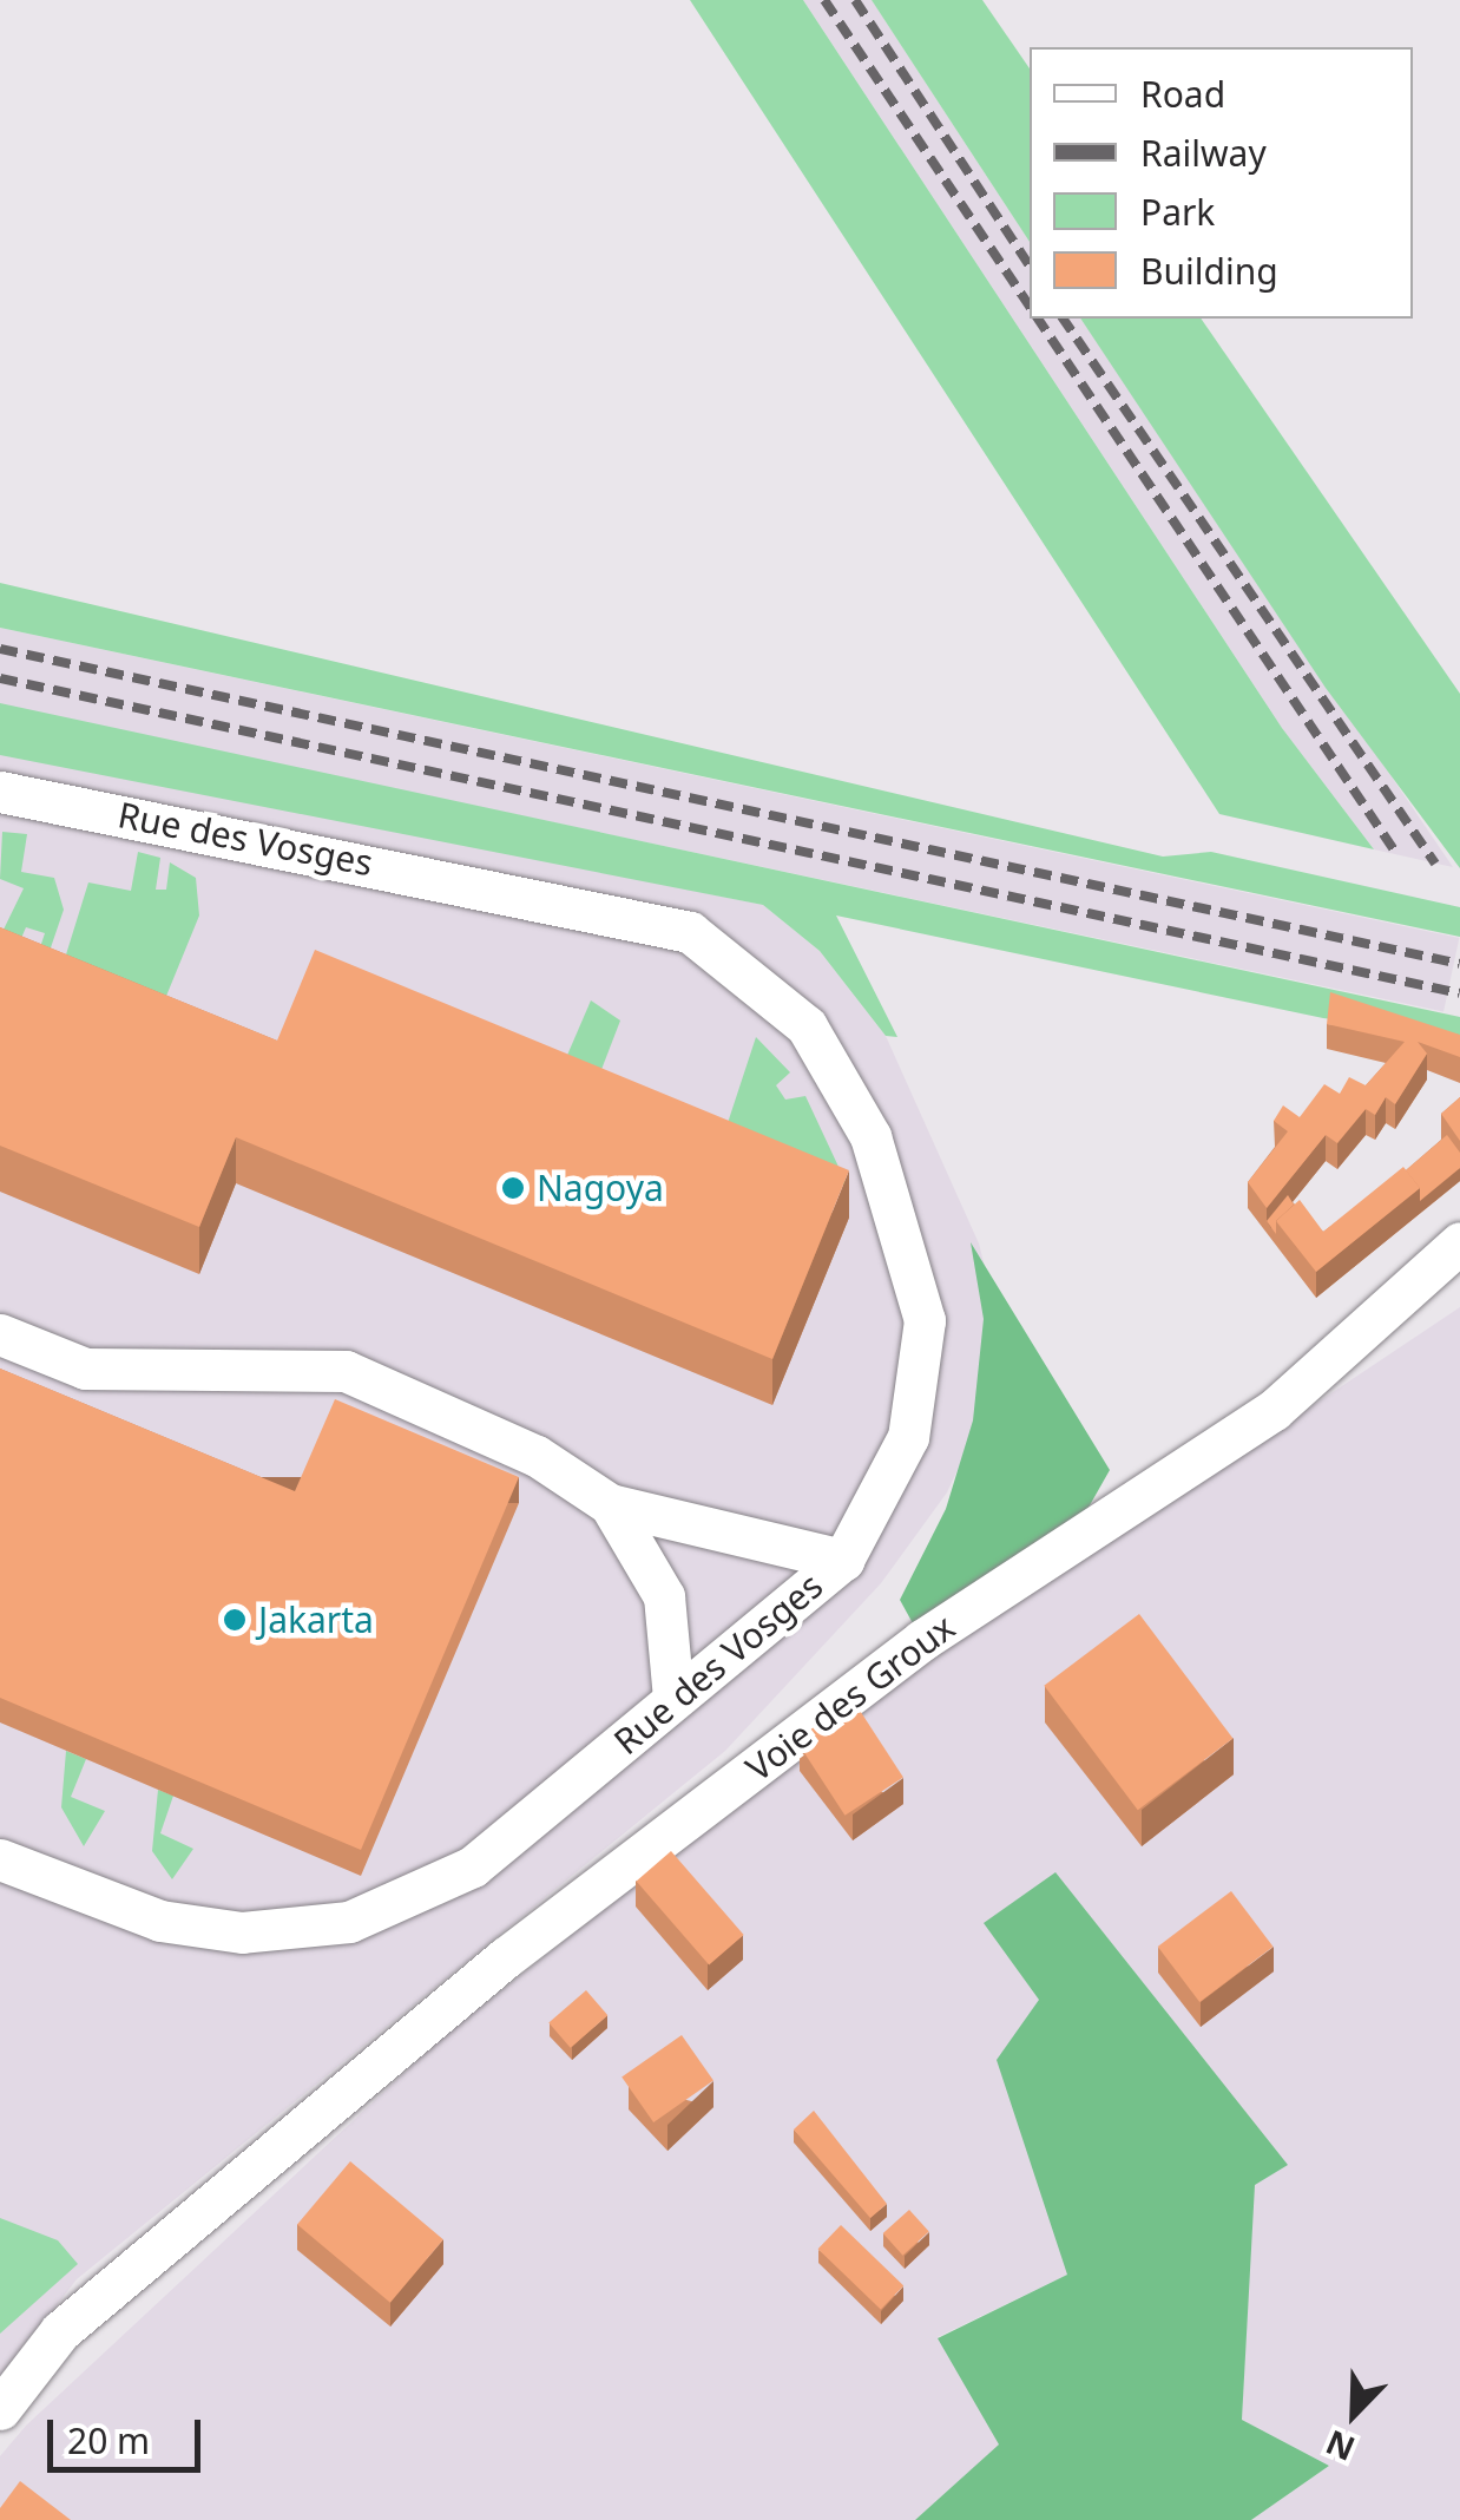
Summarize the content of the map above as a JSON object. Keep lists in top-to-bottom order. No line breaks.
{"streets":{"street":["Rue des Vosges","Voie des Groux"]},"places":["Nagoya","Jakarta"],"legend":["Road","Railway","Park","Building"],"scale_bar":"20 m","north":"bottom left"}
